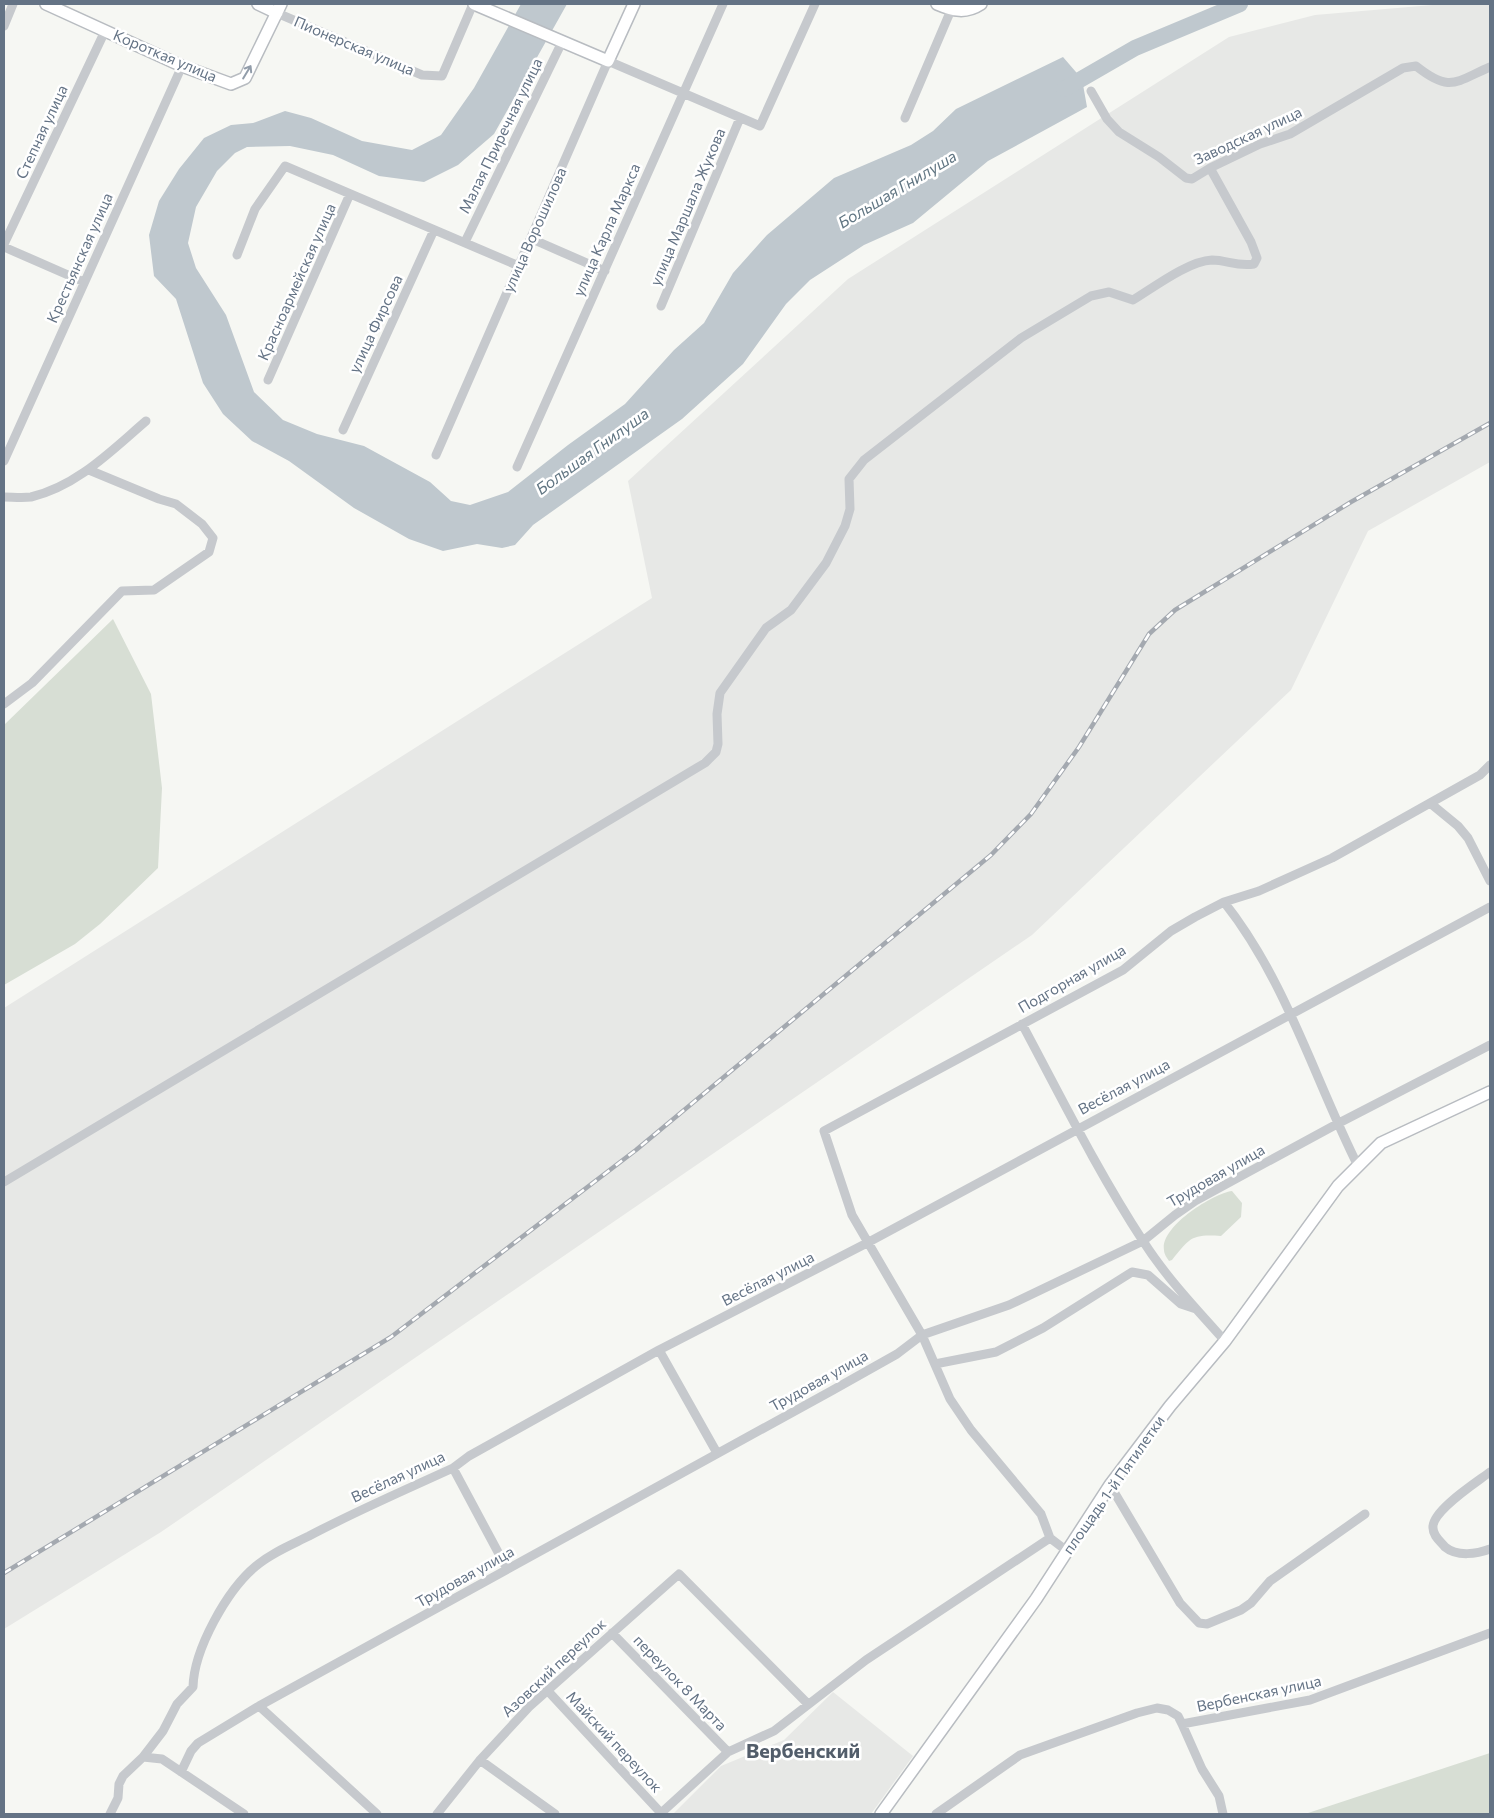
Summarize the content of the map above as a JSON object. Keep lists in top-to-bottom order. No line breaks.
{"streets":{"main road":["Пионерская улица","Короткая улица","улица Ворошилова","площадь 1-й Пятилетки"],"street":["Степная улица","Малая Приречная улица","Заводская улица","улица Маршала Жукова","улица Карла Маркса","Крестьянская улица","Красноармейская улица","улица Фирсова","Подгорная улица","Весёлая улица","Трудовая улица","Азовский переулок","переулок 8 Марта","Вербенская улица","Майский переулок"]},"crossings":[["Пионерская улица","Короткая улица"],["Короткая улица","Степная улица"],["Короткая улица","Крестьянская улица"],["Подгорная улица","Весёлая улица"],["площадь 1-й Пятилетки","Азовский переулок"],["площадь 1-й Пятилетки","переулок 8 Марта"],["площадь 1-й Пятилетки","Майский переулок"],["Азовский переулок","переулок 8 Марта"],["Азовский переулок","Майский переулок"]],"districts":["Вербенский"],"water":["Большая Гнилуша"]}
